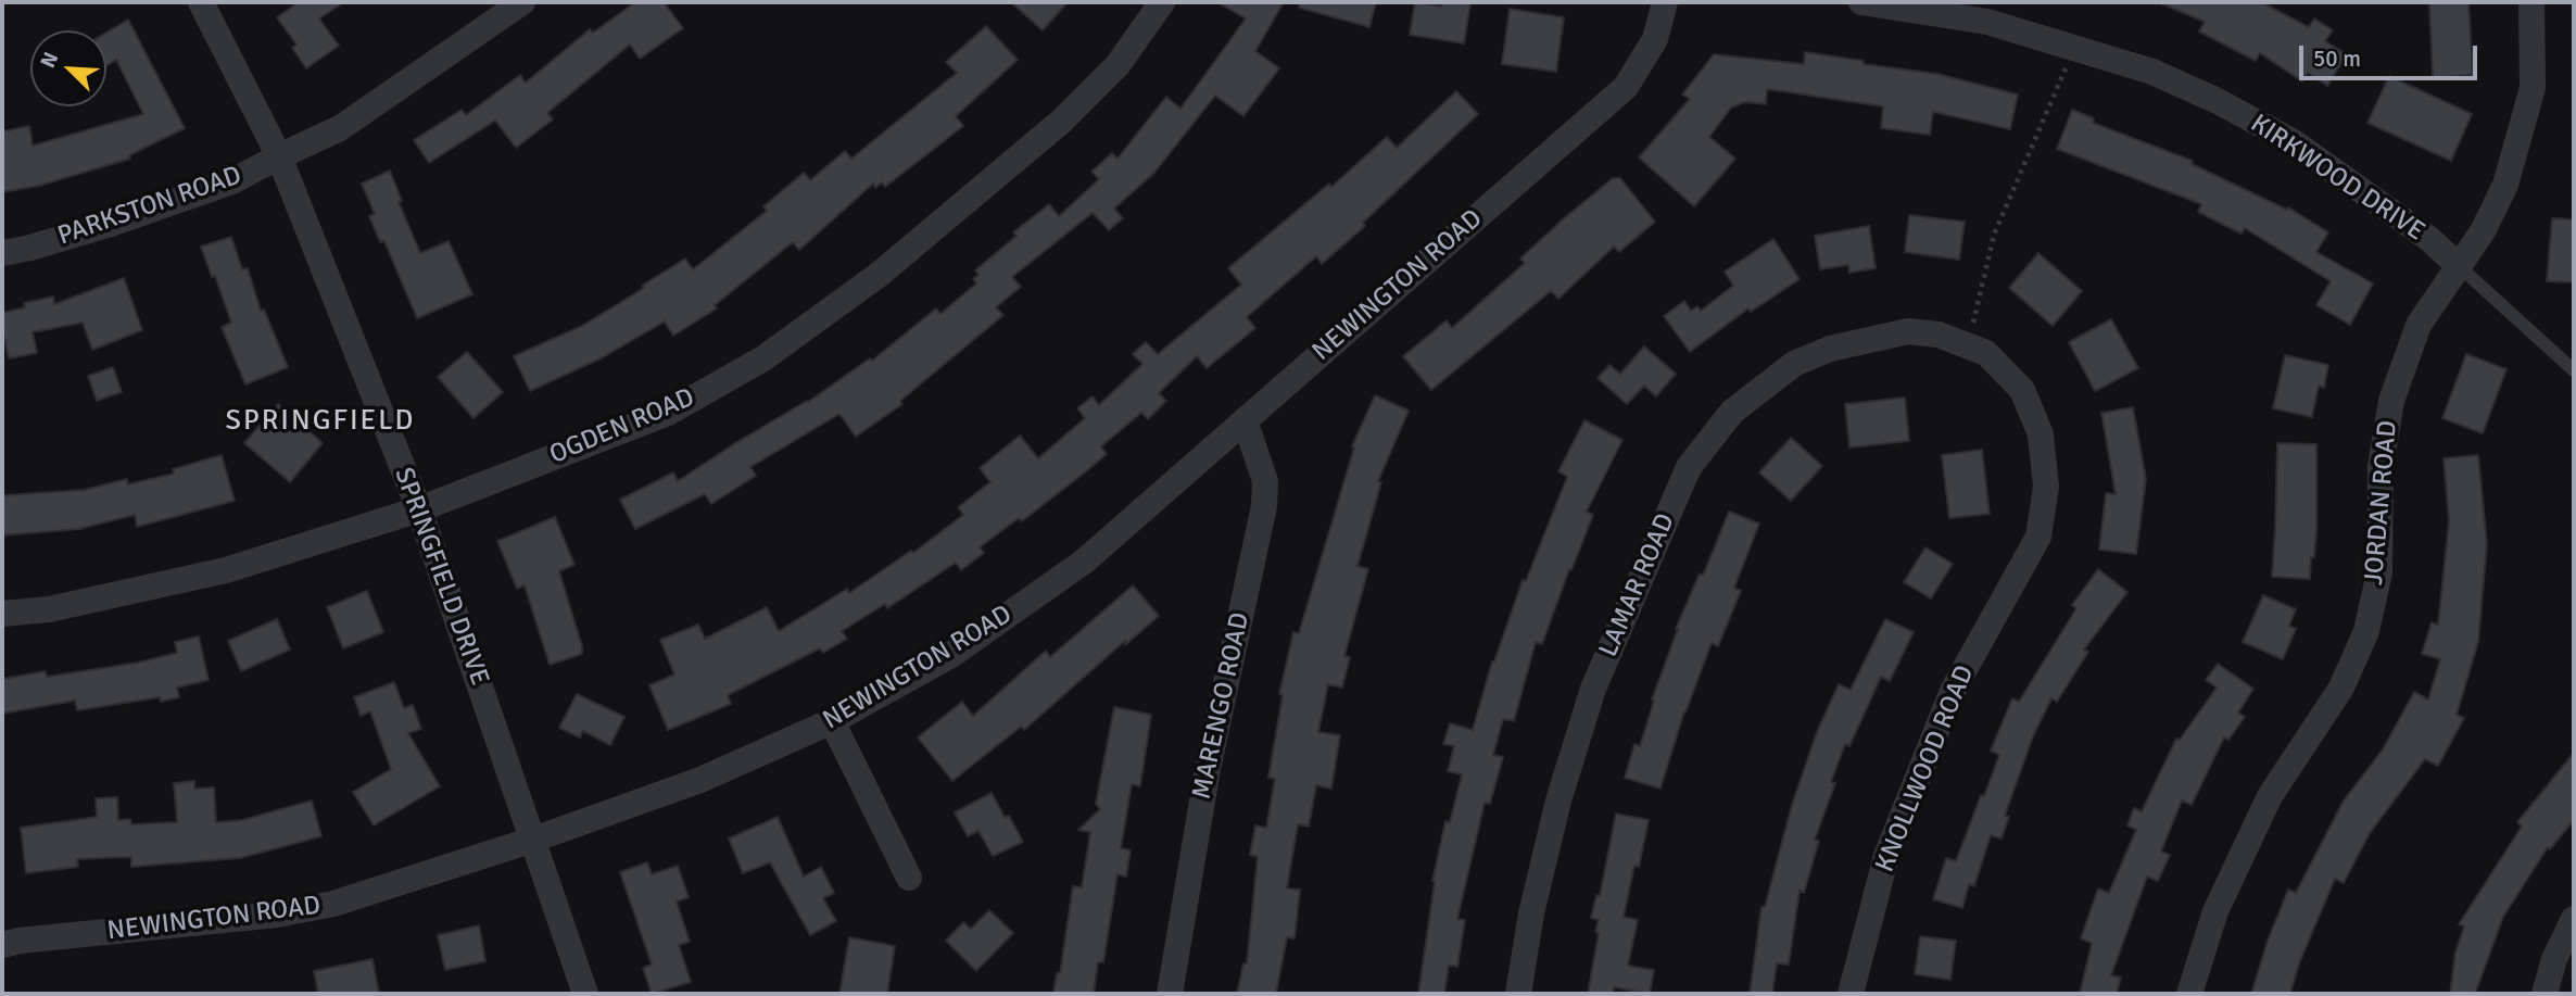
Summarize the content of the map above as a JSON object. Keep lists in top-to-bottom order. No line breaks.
{"streets":{"street":["KIRKWOOD DRIVE","PARKSTON ROAD","NEWINGTON ROAD","OGDEN ROAD","JORDAN ROAD","SPRINGFIELD DRIVE","LAMAR ROAD","MARENGO ROAD","KNOLLWOOD ROAD"]},"crossings":[["KIRKWOOD DRIVE","JORDAN ROAD"],["PARKSTON ROAD","SPRINGFIELD DRIVE"],["NEWINGTON ROAD","SPRINGFIELD DRIVE"],["NEWINGTON ROAD","MARENGO ROAD"],["OGDEN ROAD","SPRINGFIELD DRIVE"],["LAMAR ROAD","KNOLLWOOD ROAD"]],"districts":["SPRINGFIELD"],"scale_bar":"50 m","north":"top left"}
